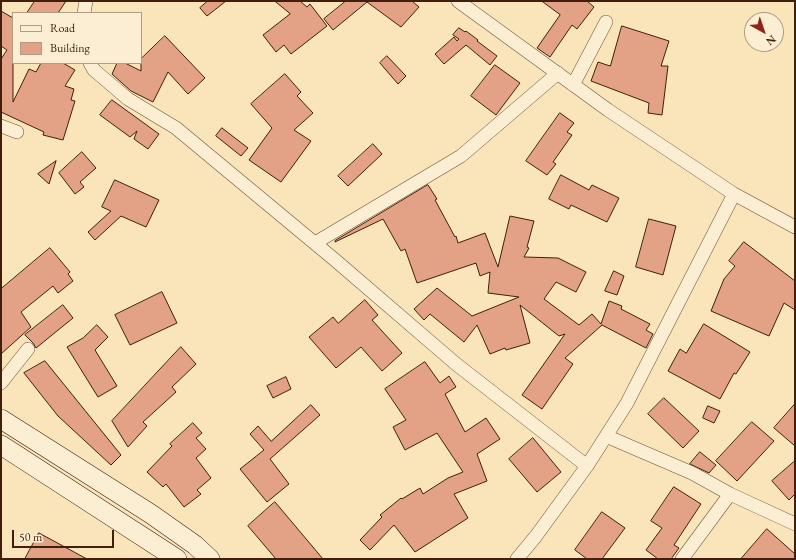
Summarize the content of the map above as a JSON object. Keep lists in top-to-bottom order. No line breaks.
{"legend":["Road","Building"],"scale_bar":"50 m","north":"bottom right"}
